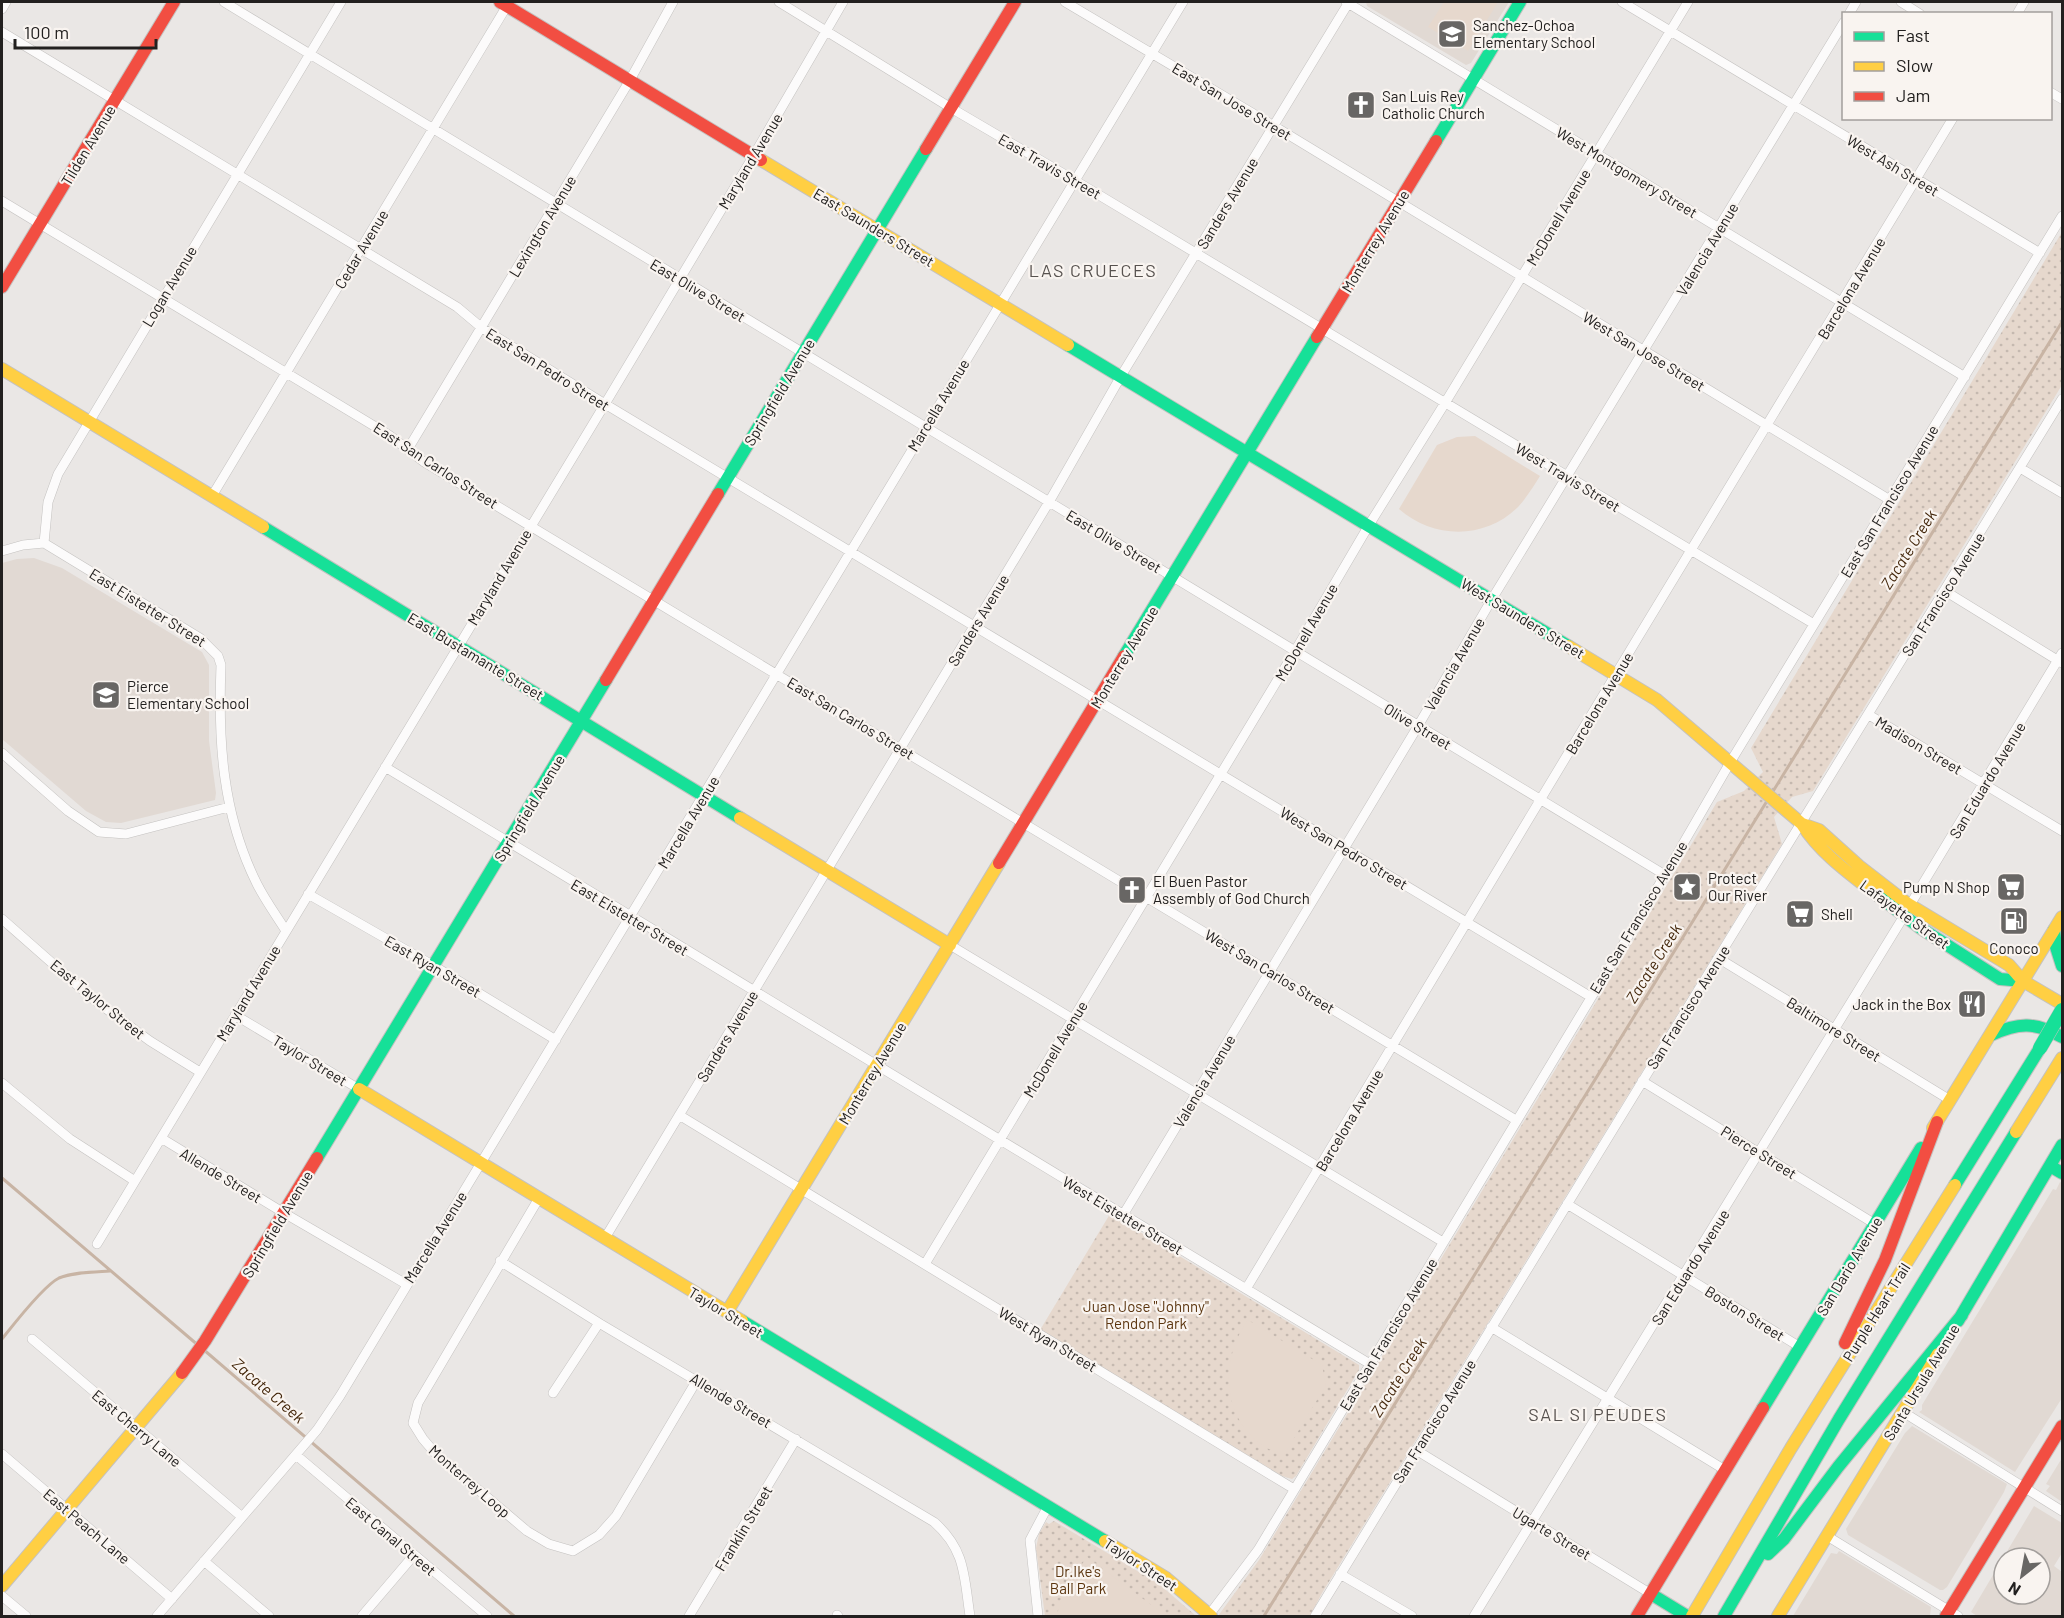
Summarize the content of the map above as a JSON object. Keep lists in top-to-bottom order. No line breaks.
{"streets":{"main road":["Tilden Avenue","East Saunders Street","Monterrey Avenue","Springfield Avenue","West Saunders Street","East Bustamante Street","Lafayette Street","Taylor Street","San Dario Avenue","Purple Heart Trail","Santa Ursula Avenue","Ugarte Street"],"street":["East San Jose Street","Maryland Avenue","West Ash Street","East Travis Street","West Montgomery Street","Sanders Avenue","McDonell Avenue","Lexington Avenue","Cedar Avenue","Valencia Avenue","Logan Avenue","Barcelona Avenue","East Olive Street","West San Jose Street","East San Pedro Street","Marcella Avenue","East San Carlos Street","West Travis Street","East San Francisco Avenue","San Francisco Avenue","East Eistetter Street","Olive Street","Madison Street","San Eduardo Avenue","West San Pedro Street","East Ryan Street","West San Carlos Street","East Taylor Street","Baltimore Street","Pierce Street","Allende Street","West Eistetter Street","Boston Street","West Ryan Street","East Cherry Lane","Monterrey Loop","East Peach Lane","Franklin Street","East Canal Street"]},"crossings":[["East San Jose Street","Sanders Avenue"],["East San Jose Street","Monterrey Avenue"],["East San Jose Street","West San Jose Street"],["East San Jose Street","Marcella Avenue"],["Tilden Avenue","East San Pedro Street"],["Tilden Avenue","East San Carlos Street"],["Maryland Avenue","East Travis Street"],["Maryland Avenue","East Saunders Street"],["Maryland Avenue","East Olive Street"],["Maryland Avenue","East San Pedro Street"],["Maryland Avenue","East San Carlos Street"],["Maryland Avenue","East Eistetter Street"],["Maryland Avenue","East Bustamante Street"],["Maryland Avenue","East Ryan Street"],["Maryland Avenue","East Taylor Street"],["Maryland Avenue","Taylor Street"],["Maryland Avenue","Allende Street"],["West Ash Street","McDonell Avenue"],["West Ash Street","Valencia Avenue"],["West Ash Street","Barcelona Avenue"],["West Ash Street","East San Francisco Avenue"],["East Travis Street","Sanders Avenue"],["East Travis Street","Monterrey Avenue"],["East Travis Street","Springfield Avenue"],["East Travis Street","Marcella Avenue"],["East Travis Street","West Travis Street"],["West Montgomery Street","Sanders Avenue"],["West Montgomery Street","McDonell Avenue"],["West Montgomery Street","Monterrey Avenue"],["West Montgomery Street","Valencia Avenue"],["West Montgomery Street","Barcelona Avenue"],["West Montgomery Street","East San Francisco Avenue"],["Sanders Avenue","East Saunders Street"],["Sanders Avenue","East Olive Street"],["Sanders Avenue","East San Pedro Street"],["Sanders Avenue","East San Carlos Street"],["Sanders Avenue","East Eistetter Street"],["Sanders Avenue","East Bustamante Street"],["Sanders Avenue","Taylor Street"],["McDonell Avenue","West San Jose Street"],["McDonell Avenue","West Travis Street"],["McDonell Avenue","West Saunders Street"],["McDonell Avenue","Olive Street"],["McDonell Avenue","West San Pedro Street"],["McDonell Avenue","West San Carlos Street"],["McDonell Avenue","West Eistetter Street"],["McDonell Avenue","West Ryan Street"],["Lexington Avenue","East Saunders Street"],["Lexington Avenue","East Olive Street"],["Lexington Avenue","East San Pedro Street"],["Lexington Avenue","East San Carlos Street"],["East Saunders Street","Monterrey Avenue"],["East Saunders Street","Cedar Avenue"],["East Saunders Street","Springfield Avenue"],["East Saunders Street","Marcella Avenue"],["East Saunders Street","West Saunders Street"],["Monterrey Avenue","East Olive Street"],["Monterrey Avenue","West San Jose Street"],["Monterrey Avenue","East San Pedro Street"],["Monterrey Avenue","East San Carlos Street"],["Monterrey Avenue","West Travis Street"],["Monterrey Avenue","East Eistetter Street"],["Monterrey Avenue","West Saunders Street"],["Monterrey Avenue","East Bustamante Street"],["Monterrey Avenue","Olive Street"],["Monterrey Avenue","West San Pedro Street"],["Monterrey Avenue","West San Carlos Street"],["Monterrey Avenue","Taylor Street"],["Monterrey Avenue","West Eistetter Street"],["Monterrey Avenue","West Ryan Street"],["Cedar Avenue","East Olive Street"],["Cedar Avenue","East San Pedro Street"],["Cedar Avenue","East San Carlos Street"],["Cedar Avenue","East Bustamante Street"],["Valencia Avenue","West San Jose Street"],["Valencia Avenue","West Travis Street"],["Valencia Avenue","West Saunders Street"],["Valencia Avenue","Olive Street"],["Valencia Avenue","West San Pedro Street"],["Valencia Avenue","West San Carlos Street"],["Valencia Avenue","West Eistetter Street"],["Logan Avenue","East Olive Street"],["Logan Avenue","East San Pedro Street"],["Logan Avenue","East San Carlos Street"],["Logan Avenue","East Eistetter Street"],["Logan Avenue","East Bustamante Street"],["Barcelona Avenue","West San Jose Street"],["Barcelona Avenue","West Travis Street"],["Barcelona Avenue","West Saunders Street"],["Barcelona Avenue","Olive Street"],["Barcelona Avenue","West San Pedro Street"],["Barcelona Avenue","West San Carlos Street"],["Barcelona Avenue","West Eistetter Street"],["East Olive Street","Springfield Avenue"],["East Olive Street","Marcella Avenue"],["East Olive Street","Olive Street"],["West San Jose Street","East San Francisco Avenue"],["East San Pedro Street","Springfield Avenue"],["East San Pedro Street","Marcella Avenue"],["East San Pedro Street","West San Pedro Street"],["Springfield Avenue","East San Carlos Street"],["Springfield Avenue","East Eistetter Street"],["Springfield Avenue","East Bustamante Street"],["Springfield Avenue","East Ryan Street"],["Springfield Avenue","Taylor Street"],["Springfield Avenue","Allende Street"],["Springfield Avenue","East Cherry Lane"],["Springfield Avenue","East Peach Lane"],["Marcella Avenue","East San Carlos Street"],["Marcella Avenue","East Eistetter Street"],["Marcella Avenue","East Bustamante Street"],["Marcella Avenue","East Ryan Street"],["Marcella Avenue","Taylor Street"],["Marcella Avenue","Allende Street"],["Marcella Avenue","East Cherry Lane"],["Marcella Avenue","East Peach Lane"],["Marcella Avenue","East Canal Street"],["East San Carlos Street","West San Carlos Street"],["West Travis Street","East San Francisco Avenue"],["East San Francisco Avenue","West Saunders Street"],["East San Francisco Avenue","Olive Street"],["East San Francisco Avenue","West San Pedro Street"],["East San Francisco Avenue","West San Carlos Street"],["East San Francisco Avenue","Taylor Street"],["East San Francisco Avenue","West Eistetter Street"],["East San Francisco Avenue","West Ryan Street"],["San Francisco Avenue","Madison Street"],["San Francisco Avenue","Lafayette Street"],["San Francisco Avenue","Baltimore Street"],["San Francisco Avenue","Pierce Street"],["San Francisco Avenue","Boston Street"],["San Francisco Avenue","Ugarte Street"],["East Eistetter Street","West Eistetter Street"],["West Saunders Street","Lafayette Street"],["Madison Street","San Eduardo Avenue"],["San Eduardo Avenue","Lafayette Street"],["San Eduardo Avenue","Baltimore Street"],["San Eduardo Avenue","Pierce Street"],["San Eduardo Avenue","Boston Street"],["San Eduardo Avenue","Ugarte Street"],["Lafayette Street","San Dario Avenue"],["Baltimore Street","San Dario Avenue"],["Taylor Street","Monterrey Loop"],["Pierce Street","San Dario Avenue"],["Allende Street","Monterrey Loop"],["Allende Street","Franklin Street"],["San Dario Avenue","Boston Street"],["San Dario Avenue","Ugarte Street"]],"districts":["LAS CRUECES","SAL SI PEUDES"],"water":["Zacate Creek"],"parks":["Juan Jose \"Johnny\" Rendon Park","Dr.Ike's Ball Park"],"places":{"school or university":["Sanchez-Ochoa Elementary School","Pierce Elementary School"],"church":["San Luis Rey Catholic Church","El Buen Pastor Assembly of God Church"],"place":["Protect Our River"],"supermarket":["Pump N Shop","Shell"],"fuel station":["Conoco"],"restaurant":["Jack in the Box"]},"legend":["Fast","Slow","Jam"],"scale_bar":"100 m","north":"bottom left"}
